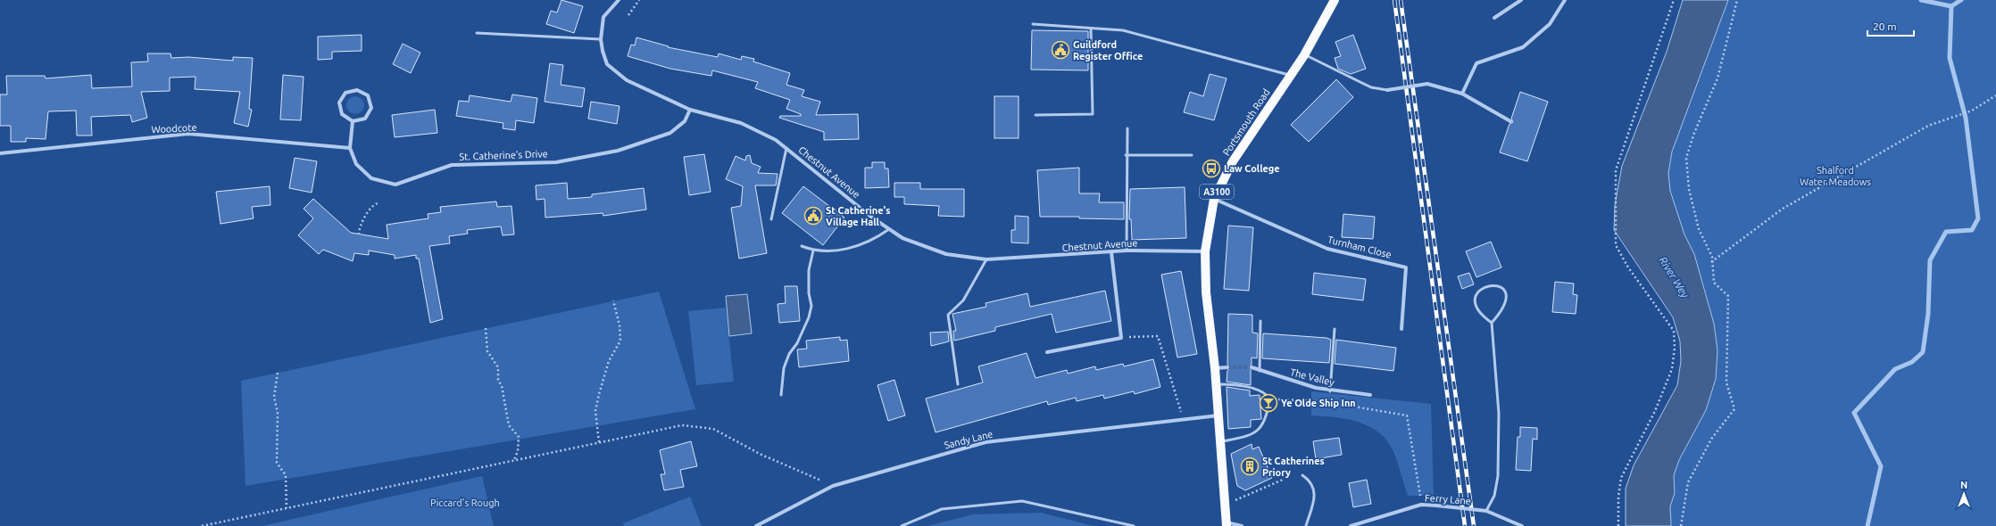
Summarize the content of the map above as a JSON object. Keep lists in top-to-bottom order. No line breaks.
{"streets":{"main road":["Portsmouth Road","A3100"],"street":["Woodcote","St. Catherine's Drive","Chestnut Avenue","Turnham Close","The Valley","Sandy Lane","Ferry Lane"]},"crossings":[["Portsmouth Road","Chestnut Avenue"],["Portsmouth Road","A3100"],["Portsmouth Road","Turnham Close"],["Portsmouth Road","Sandy Lane"],["Woodcote","St. Catherine's Drive"],["St. Catherine's Drive","Chestnut Avenue"],["A3100","Sandy Lane"]],"water":["River Wey"],"parks":["Shalford Water Meadows","Piccard's Rough"],"places":{"public building":["Guildford Register Office","St Catherine's Village Hall"],"bus stop":["Law College"],"bar":["Ye Olde Ship Inn"],"building":["St Catherines Priory"]},"scale_bar":"20 m","north":"top"}
